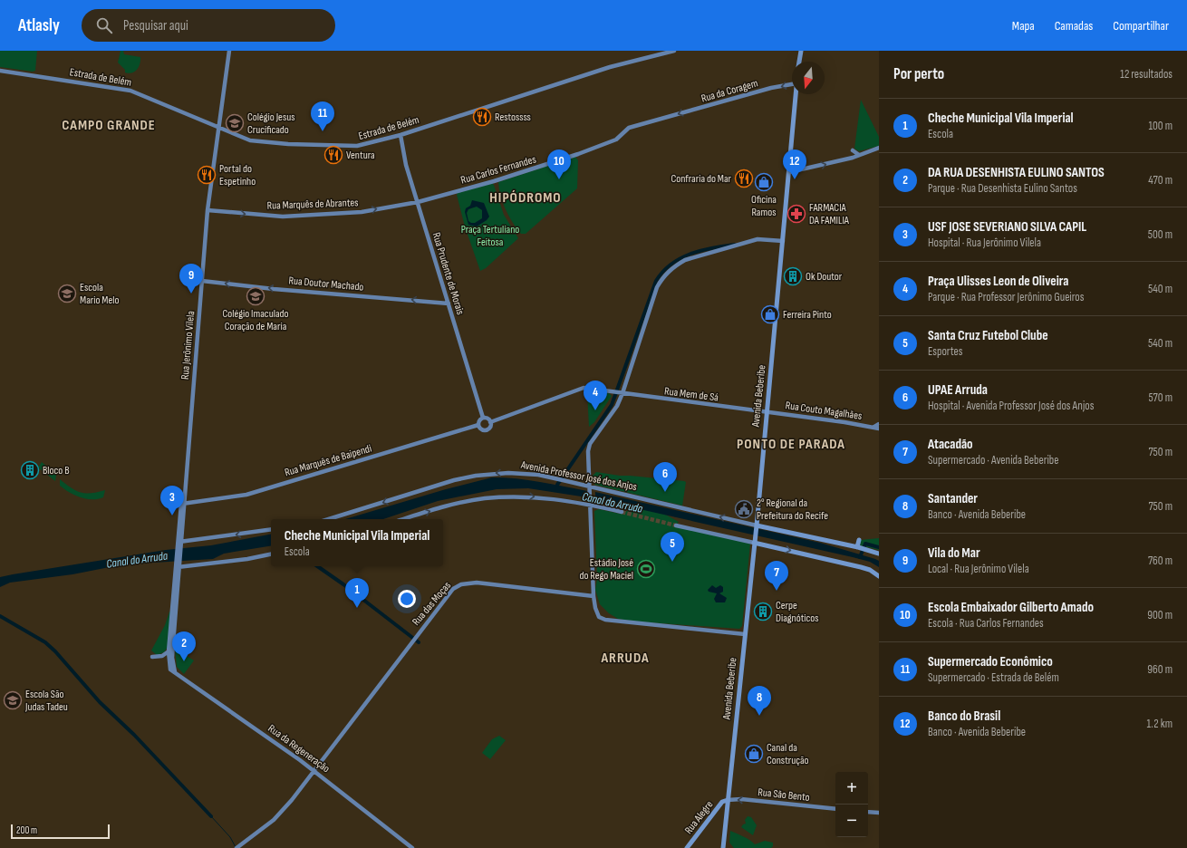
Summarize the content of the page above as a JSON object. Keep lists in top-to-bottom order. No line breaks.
{"streets":{"main road":["Avenida Beberibe","Avenida Professor José dos Anjos","Rua Alegre"],"street":["Estrada de Belém","Rua da Coragem","Rua Carlos Fernandes","Rua Marquês de Abrantes","Rua Prudente de Morais","Rua Doutor Machado","Rua Jerônimo Vilela","Rua Mem de Sá","Rua Couto Magalhães","Rua Marquês de Baipendi","Rua das Moças","Rua da Regeneração","Rua São Bento"]},"crossings":[["Estrada de Belém","Rua Prudente de Morais"],["Estrada de Belém","Rua Jerônimo Vilela"],["Rua da Coragem","Rua Carlos Fernandes"],["Rua Carlos Fernandes","Rua Marquês de Abrantes"],["Rua Carlos Fernandes","Rua Prudente de Morais"],["Rua Marquês de Abrantes","Rua Prudente de Morais"],["Rua Marquês de Abrantes","Rua Jerônimo Vilela"],["Rua Prudente de Morais","Rua Doutor Machado"],["Rua Prudente de Morais","Rua Marquês de Baipendi"],["Rua Doutor Machado","Rua Jerônimo Vilela"],["Rua Jerônimo Vilela","Rua Marquês de Baipendi"],["Rua Mem de Sá","Avenida Beberibe"],["Rua Mem de Sá","Rua Couto Magalhães"],["Avenida Beberibe","Rua Couto Magalhães"],["Avenida Beberibe","Avenida Professor José dos Anjos"],["Avenida Beberibe","Rua São Bento"],["Avenida Beberibe","Rua Alegre"],["Rua das Moças","Rua da Regeneração"],["Rua São Bento","Rua Alegre"]],"one_way":["Rua da Coragem","Rua Marquês de Abrantes","Rua Doutor Machado","Rua São Bento"],"districts":["CAMPO GRANDE","HIPÓDROMO","PONTO DE PARADA","ARRUDA"],"water":["Canal do Arruda"],"parks":["Praça Tertuliano Feitosa"],"places":{"restaurant":["Restossss","Ventura","Portal do Espetinho","Confraria do Mar"],"school or university":["Colégio Jesus Crucificado","Escola Mario Melo","Colégio Imaculado Coração de Maria","Escola São Judas Tadeu"],"shop":["Oficina Ramos","Ferreira Pinto","Canal da Construção"],"pharmacy":["FARMACIA DA FAMILIA"],"building":["Ok Doutor","Bloco B","Cerpe Diagnóticos"],"public building":["2° Regional da Prefeitura do Recife"],"sports":["Estádio José do Rego Maciel"]},"scale_bar":"200 m","north":"bottom","page":{"header":"Atlasly","search":"Pesquisar aqui","nav":["Mapa","Camadas","Compartilhar"],"heading":["Por perto","12 resultados"],"list":[{"mark":"1","name":"Cheche Municipal Vila Imperial","note":"Escola","value":"100 m"},{"mark":"2","name":"DA RUA DESENHISTA EULINO SANTOS","note":"Parque · Rua Desenhista Eulino Santos","value":"470 m"},{"mark":"3","name":"USF JOSE SEVERIANO SILVA CAPIL","note":"Hospital · Rua Jerônimo Vilela","value":"500 m"},{"mark":"4","name":"Praça Ulisses Leon de Oliveira","note":"Parque · Rua Professor Jerônimo Gueiros","value":"540 m"},{"mark":"5","name":"Santa Cruz Futebol Clube","note":"Esportes","value":"540 m"},{"mark":"6","name":"UPAE Arruda","note":"Hospital · Avenida Professor José dos Anjos","value":"570 m"},{"mark":"7","name":"Atacadão","note":"Supermercado · Avenida Beberibe","value":"750 m"},{"mark":"8","name":"Santander","note":"Banco · Avenida Beberibe","value":"750 m"},{"mark":"9","name":"Vila do Mar","note":"Local · Rua Jerônimo Vilela","value":"760 m"},{"mark":"10","name":"Escola Embaixador Gilberto Amado","note":"Escola · Rua Carlos Fernandes","value":"900 m"},{"mark":"11","name":"Supermercado Econômico","note":"Supermercado · Estrada de Belém","value":"960 m"},{"mark":"12","name":"Banco do Brasil","note":"Banco · Avenida Beberibe","value":"1.2 km"}],"pins":["11","10","12","9","4","6","3","5","7","1","2","8"],"popup":["Cheche Municipal Vila Imperial","Escola"],"map_buttons":["+","−"],"scale":"200 m"}}
